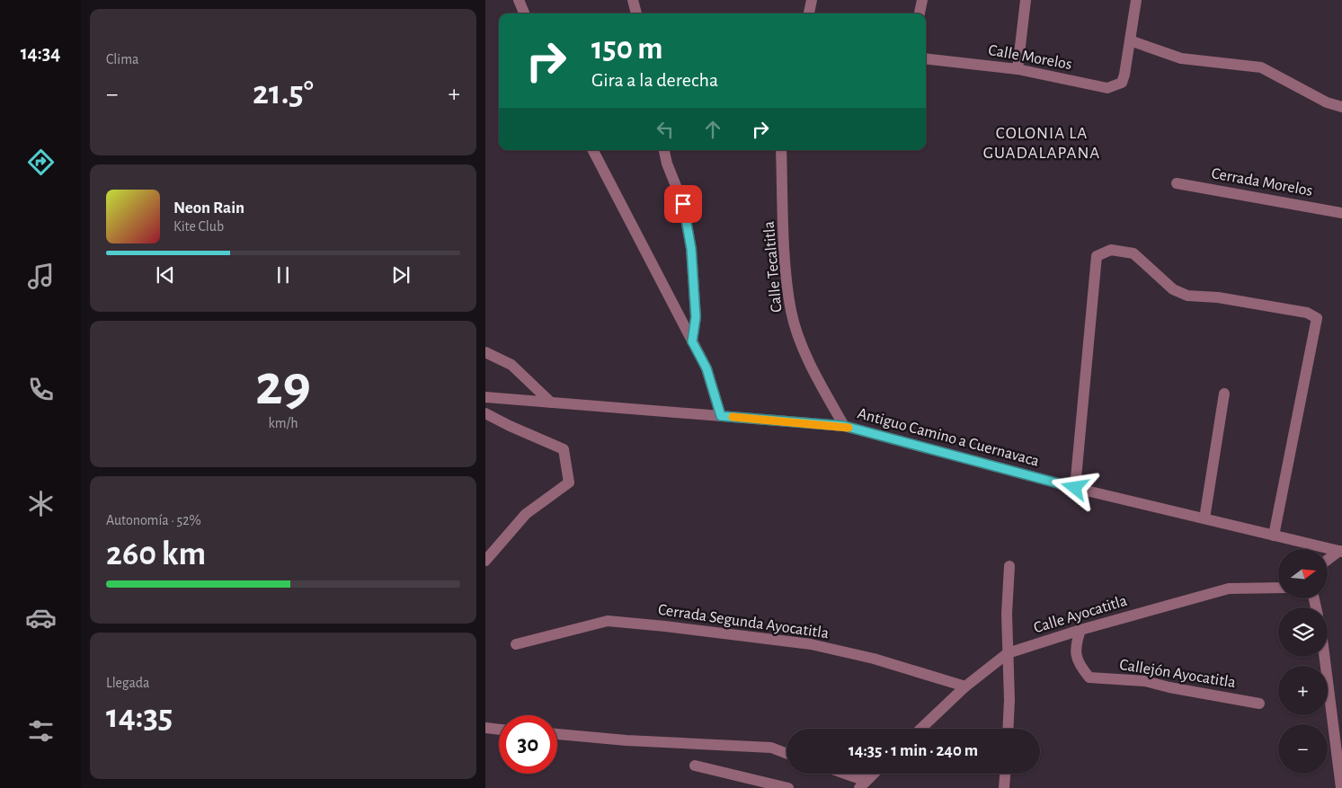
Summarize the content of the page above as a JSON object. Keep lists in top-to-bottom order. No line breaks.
{"streets":{"street":["Calle Morelos","Cerrada Morelos","Calle Tecaltitla","Antiguo Camino a Cuernavaca","Calle Ayocatitla","Cerrada Segunda Ayocatitla","Callejón Ayocatitla"]},"crossings":[["Calle Tecaltitla","Antiguo Camino a Cuernavaca"],["Calle Ayocatitla","Cerrada Segunda Ayocatitla"],["Calle Ayocatitla","Callejón Ayocatitla"]],"districts":["COLONIA LA GUADALAPANA"],"north":"right","page":{"tabs":"14:34","tile":["Clima",["29","km/h"],["Autonomía · 52%","260 km"],["Llegada","14:35"]],"turn":["150 m","Gira a la derecha"],"heat":["−","21.5°","+"],"song":["Neon Rain","Kite Club"],"map_buttons":["+","−"],"limit":"30","trip":"14:35 · 1 min · 240 m"}}
